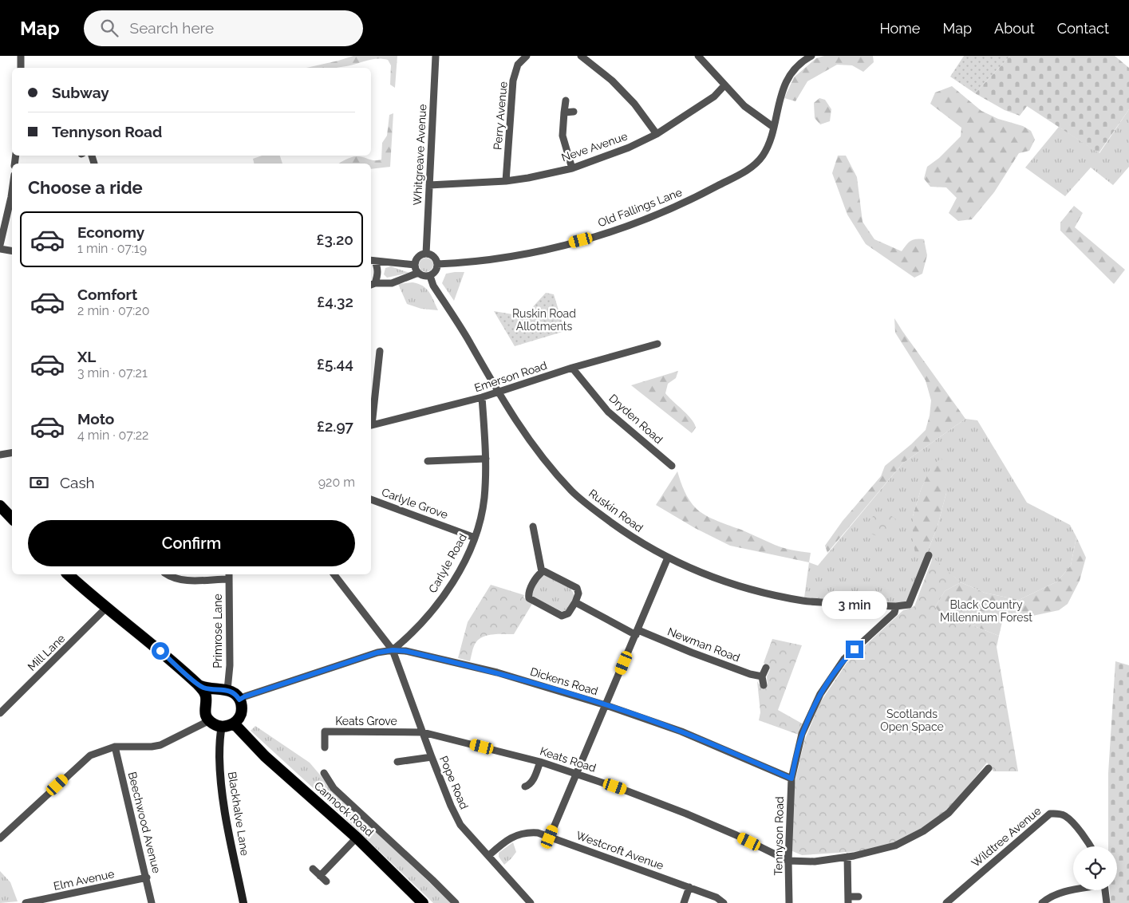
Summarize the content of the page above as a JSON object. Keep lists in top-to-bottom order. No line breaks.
{"streets":{"highway":["Cannock Road"],"main road":["Blackhalve Lane"],"street":["Perry Avenue","Neve Avenue","Whitgreave Avenue","Old Fallings Lane","Emerson Road","Dryden Road","Carlyle Grove","Ruskin Road","Carlyle Road","Primrose Lane","Newman Road","Mill Lane","Dickens Road","Keats Grove","Keats Road","Pope Road","Beechwood Avenue","Tennyson Road","Wildtree Avenue","Westcroft Avenue","Elm Avenue"]},"crossings":[["Perry Avenue","Neve Avenue"],["Neve Avenue","Whitgreave Avenue"],["Whitgreave Avenue","Old Fallings Lane"],["Whitgreave Avenue","Ruskin Road"],["Old Fallings Lane","Ruskin Road"],["Emerson Road","Dryden Road"],["Emerson Road","Ruskin Road"],["Emerson Road","Carlyle Road"],["Carlyle Grove","Carlyle Road"],["Ruskin Road","Tennyson Road"],["Carlyle Road","Dickens Road"],["Carlyle Road","Pope Road"],["Primrose Lane","Cannock Road"],["Primrose Lane","Blackhalve Lane"],["Dickens Road","Pope Road"],["Dickens Road","Tennyson Road"],["Keats Grove","Keats Road"],["Keats Grove","Pope Road"],["Keats Road","Pope Road"],["Keats Road","Tennyson Road"],["Pope Road","Westcroft Avenue"],["Cannock Road","Blackhalve Lane"],["Beechwood Avenue","Elm Avenue"]],"parks":["Ruskin Road Allotments","Black Country Millennium Forest","Scotlands Open Space"],"page":{"header":"Map","search":"Search here","nav":["Home","Map","About","Contact"],"banner":["Subway","Tennyson Road"],"heading":"Choose a ride","list":[{"name":"Economy","note":"1 min · 07:19","value":"£3.20"},{"name":"Comfort","note":"2 min · 07:20","value":"£4.32"},{"name":"XL","note":"3 min · 07:21","value":"£5.44"},{"name":"Moto","note":"4 min · 07:22","value":"£2.97"}],"pay":["Cash","920 m"],"buttons":"Confirm","bubble":"3 min"}}
